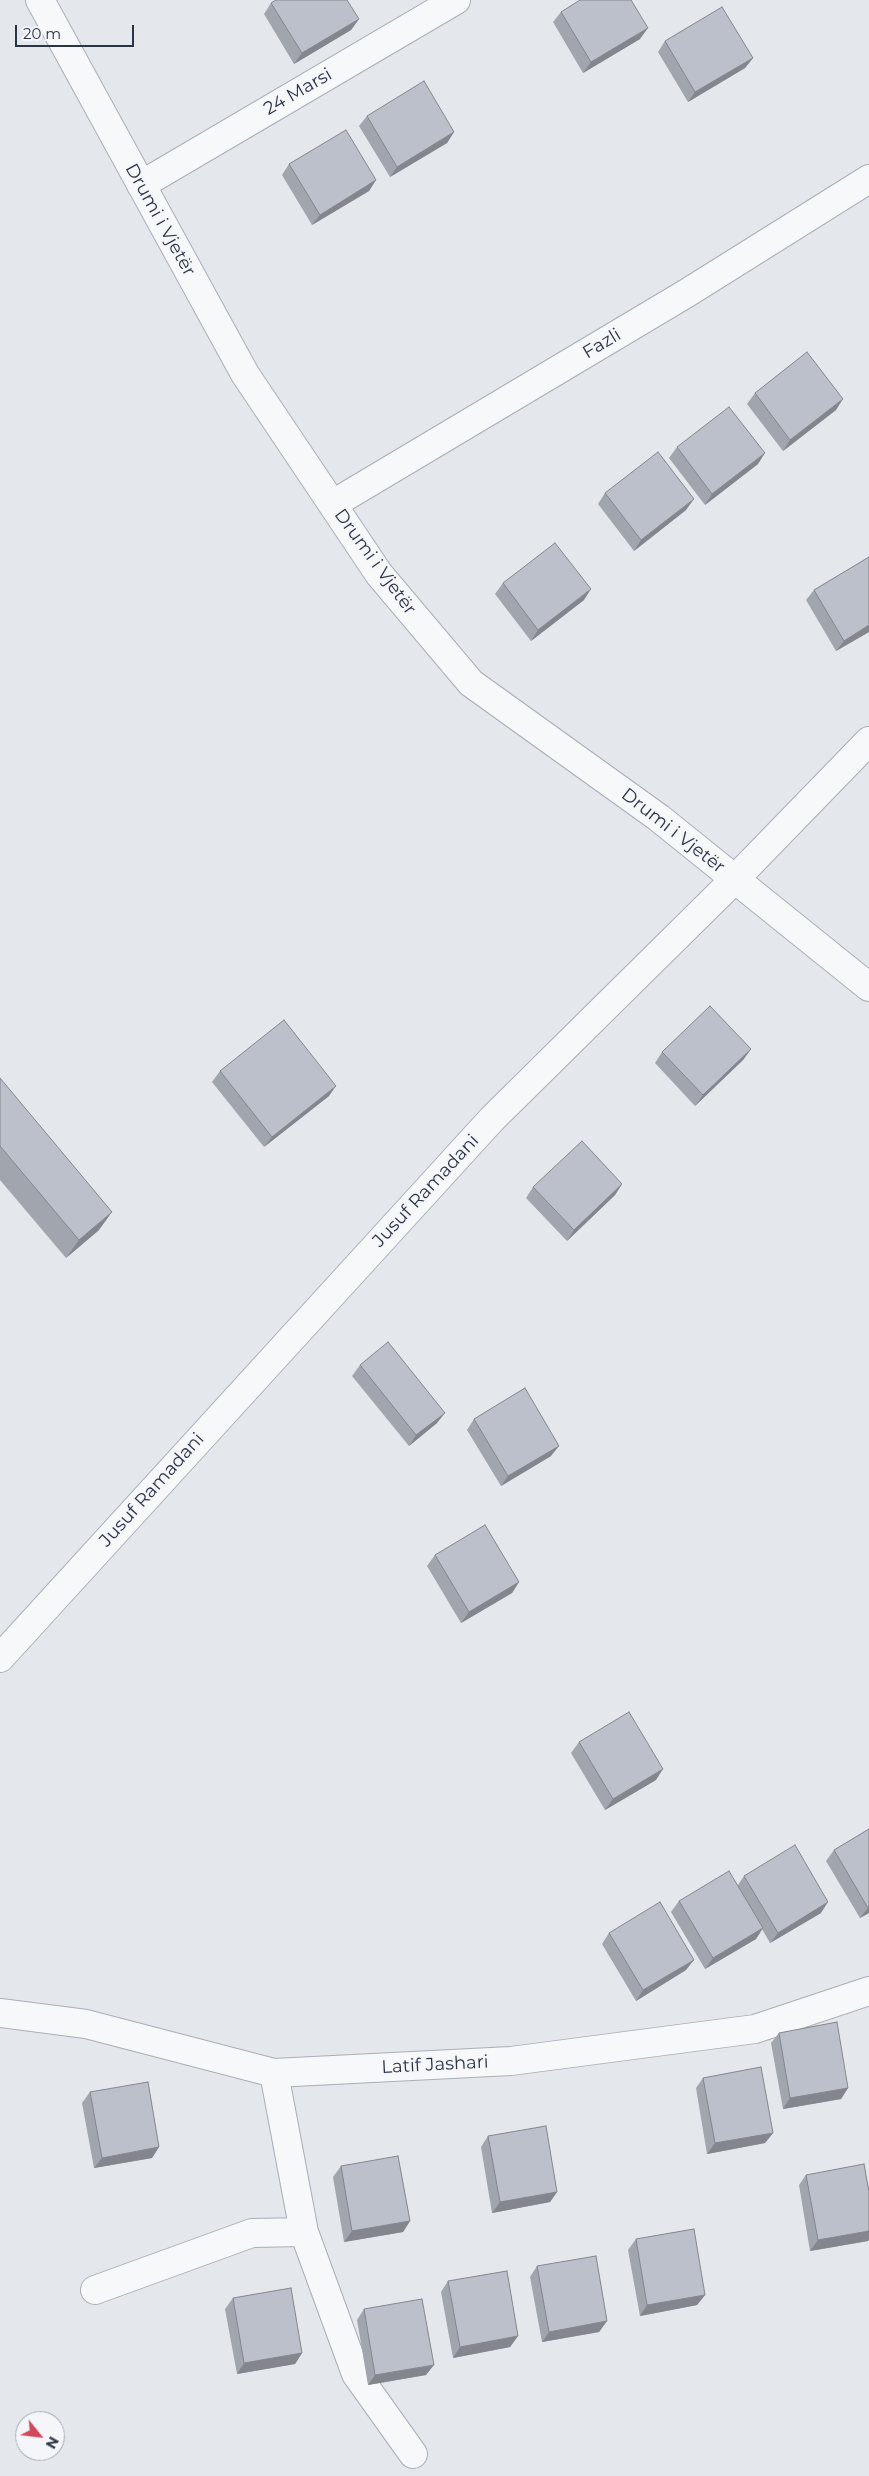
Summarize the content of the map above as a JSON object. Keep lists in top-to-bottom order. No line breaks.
{"streets":{"street":["24 Marsi","Drumi i Vjetër","Fazli","Jusuf Ramadani","Latif Jashari"]},"crossings":[["24 Marsi","Drumi i Vjetër"],["Drumi i Vjetër","Fazli"],["Drumi i Vjetër","Jusuf Ramadani"]],"scale_bar":"20 m","north":"bottom right"}
